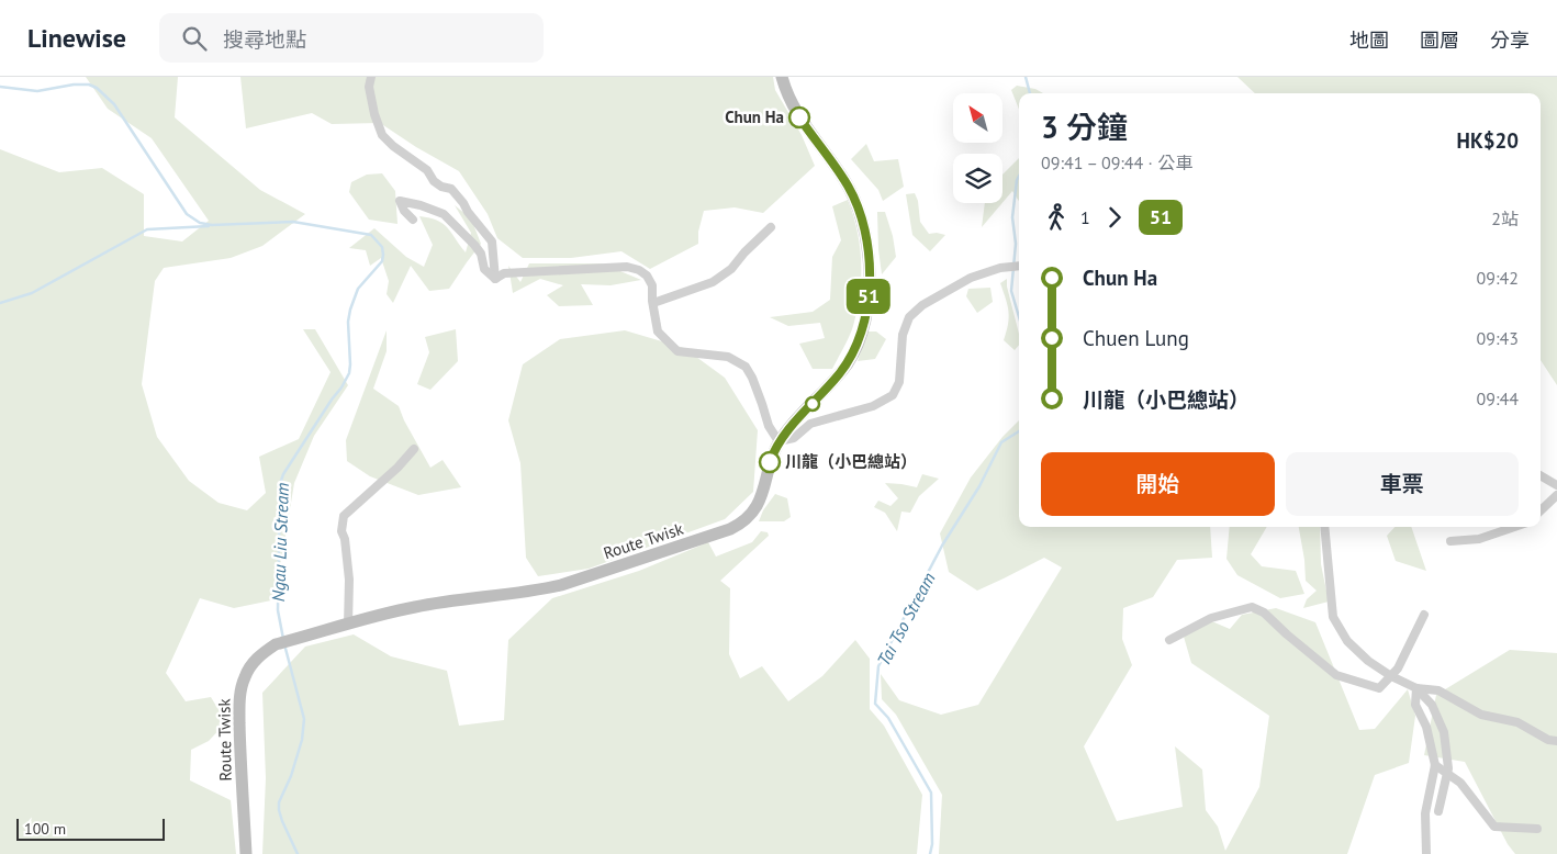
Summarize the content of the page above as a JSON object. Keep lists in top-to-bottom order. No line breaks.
{"streets":{"main road":["Route Twisk"]},"water":["Ngau Liu Stream","Tai Tso Stream"],"places":["Chun Ha","川龍（小巴總站）"],"lines":["bus line 51"],"scale_bar":"100 m","north":"top left","page":{"header":"Linewise","search":"搜尋地點","nav":["地圖","圖層","分享"],"on_map":"51","heading":["3 分鐘","09:41 – 09:44 · 公車","HK$20"],"legs":["1","51","2站"],"list":[{"name":"Chun Ha","value":"09:42"},{"name":"Chuen Lung","value":"09:43"},{"name":"川龍（小巴總站）","value":"09:44"}],"buttons":["開始","車票"],"scale":"100 m"}}
